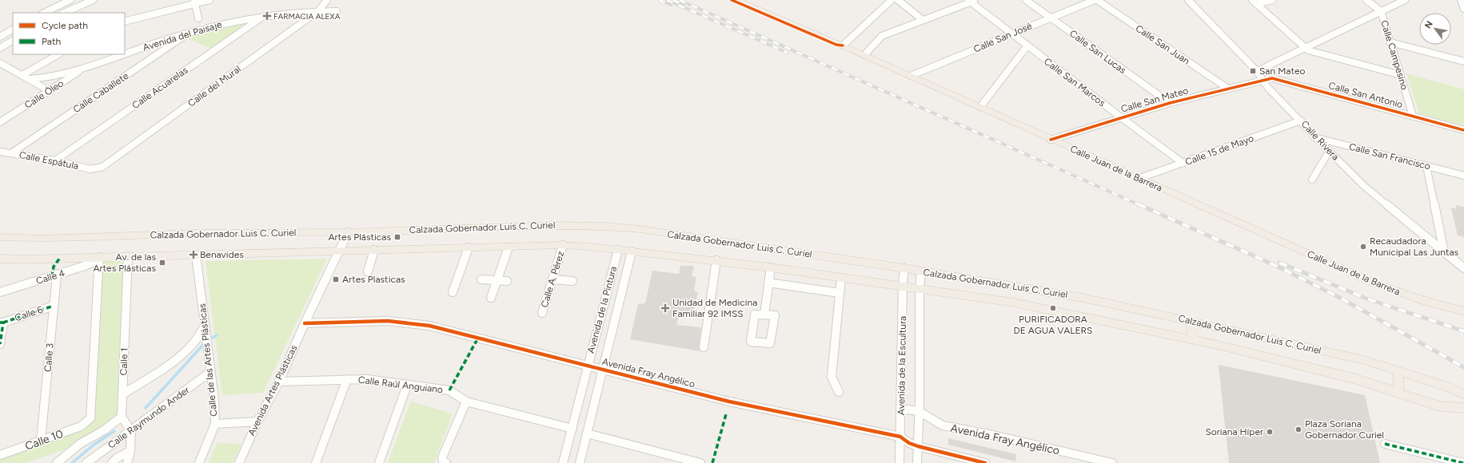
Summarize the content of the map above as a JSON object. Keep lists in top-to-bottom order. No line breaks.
{"streets":{"main road":["Calle Juan de la Barrera","Calzada Gobernador Luis C. Curiel"],"street":["Avenida del Paisaje","Calle San José","Calle San Juan","Calle San Lucas","Calle Campesino","Calle San Marcos","Calle del Mural","Calle Acuarelas","Calle Caballete","Calle Óleo","Calle San Antonio","Calle San Mateo","Calle Rivera","Calle 15 de Mayo","Calle San Francisco","Calle Espátula","Calle 4","Calle A. Pérez","Avenida de la Pintura","Calle 6","Calle 3","Calle de las Artes Plásticas","Calle 1","Avenida de la Escultura","Avenida Fray Angélico","Calle Raúl Anguiano","Avenida Artes Plásticas","Calle Raymundo Ander","Calle 10"]},"crossings":[["Avenida del Paisaje","Calle del Mural"],["Avenida del Paisaje","Calle Acuarelas"],["Avenida del Paisaje","Calle Caballete"],["Avenida del Paisaje","Calle Óleo"],["Calle San José","Calle San Juan"],["Calle San José","Calle San Lucas"],["Calle San José","Calle San Marcos"],["Calle San José","Calle Juan de la Barrera"],["Calle San Juan","Calle San Mateo"],["Calle San Lucas","Calle San Mateo"],["Calle Campesino","Calle San Antonio"],["Calle San Marcos","Calle San Mateo"],["Calle San Marcos","Calle 15 de Mayo"],["Calle del Mural","Calle Espátula"],["Calle Acuarelas","Calle Espátula"],["Calle Caballete","Calle Espátula"],["Calle San Antonio","Calle San Mateo"],["Calle San Antonio","Calle Rivera"],["Calle San Mateo","Calle Rivera"],["Calle San Mateo","Calle Juan de la Barrera"],["Calle Rivera","Calle 15 de Mayo"],["Calle Rivera","Calle San Francisco"],["Calle 15 de Mayo","Calle Juan de la Barrera"],["Calzada Gobernador Luis C. Curiel","Calle 4"],["Calzada Gobernador Luis C. Curiel","Calle A. Pérez"],["Calzada Gobernador Luis C. Curiel","Avenida de la Pintura"],["Calzada Gobernador Luis C. Curiel","Calle de las Artes Plásticas"],["Calzada Gobernador Luis C. Curiel","Calle 1"],["Calzada Gobernador Luis C. Curiel","Avenida de la Escultura"],["Calzada Gobernador Luis C. Curiel","Avenida Artes Plásticas"],["Calzada Gobernador Luis C. Curiel","Calle 10"],["Calle 4","Calle 3"],["Calle 4","Calle 10"],["Avenida de la Pintura","Avenida Fray Angélico"],["Avenida de la Pintura","Calle Raúl Anguiano"],["Calle 6","Calle 3"],["Calle 3","Calle 10"],["Calle de las Artes Plásticas","Calle Raymundo Ander"],["Calle 1","Calle Raymundo Ander"],["Avenida de la Escultura","Avenida Fray Angélico"],["Avenida Fray Angélico","Avenida Artes Plásticas"],["Calle Raúl Anguiano","Avenida Artes Plásticas"]],"places":{"health":["FARMACIA ALEXA","Benavides","Unidad de Medicina Familiar 92 IMSS"],"transit":["San Mateo","Artes Plásticas","Av. de las Artes Plásticas","Artes Plasticas"],"other":["Recaudadora Municipal Las Juntas","PURIFICADORA DE AGUA VALERS","Plaza Soriana Gobernador Curiel","Soriana Híper"]},"legend":["Cycle path","Path"],"north":"top left"}
